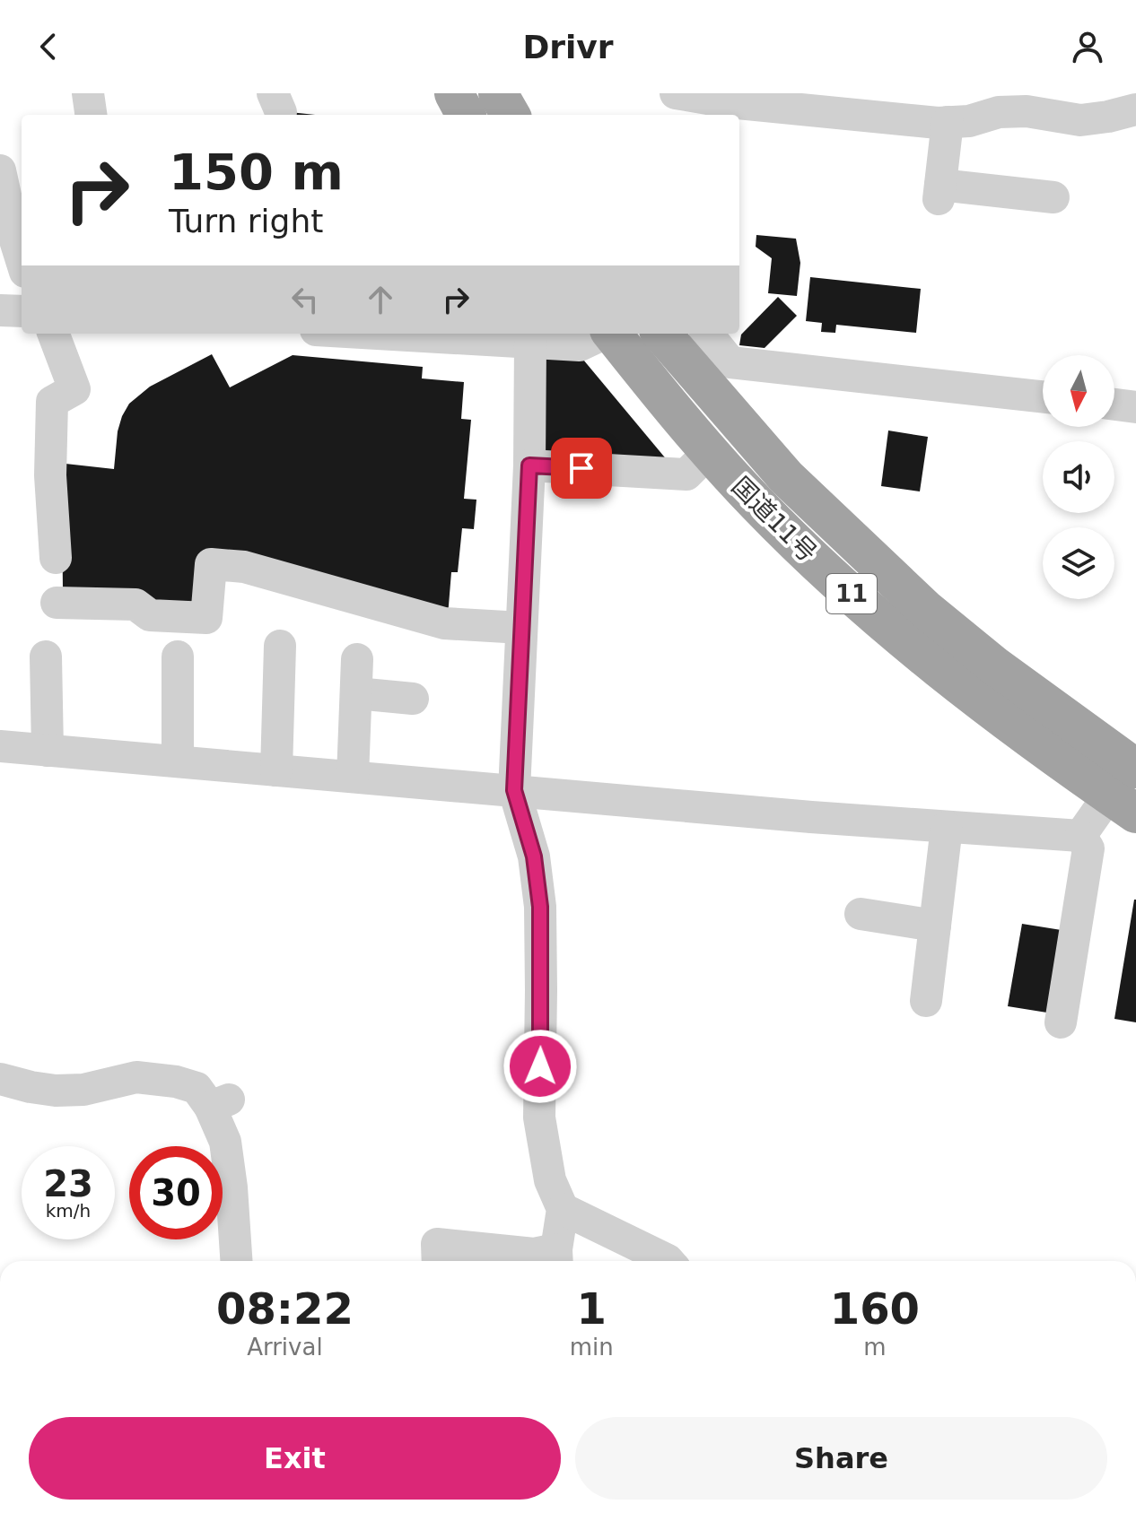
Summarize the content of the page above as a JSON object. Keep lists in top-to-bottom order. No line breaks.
{"streets":{"highway":["国道11号","11"]},"north":"bottom","page":{"header":"Drivr","turn":["150 m","Turn right"],"speed":"23 km/h","limit":"30","eta":["08:22","Arrival","1","min","160","m"],"buttons":["Exit","Share"]}}
